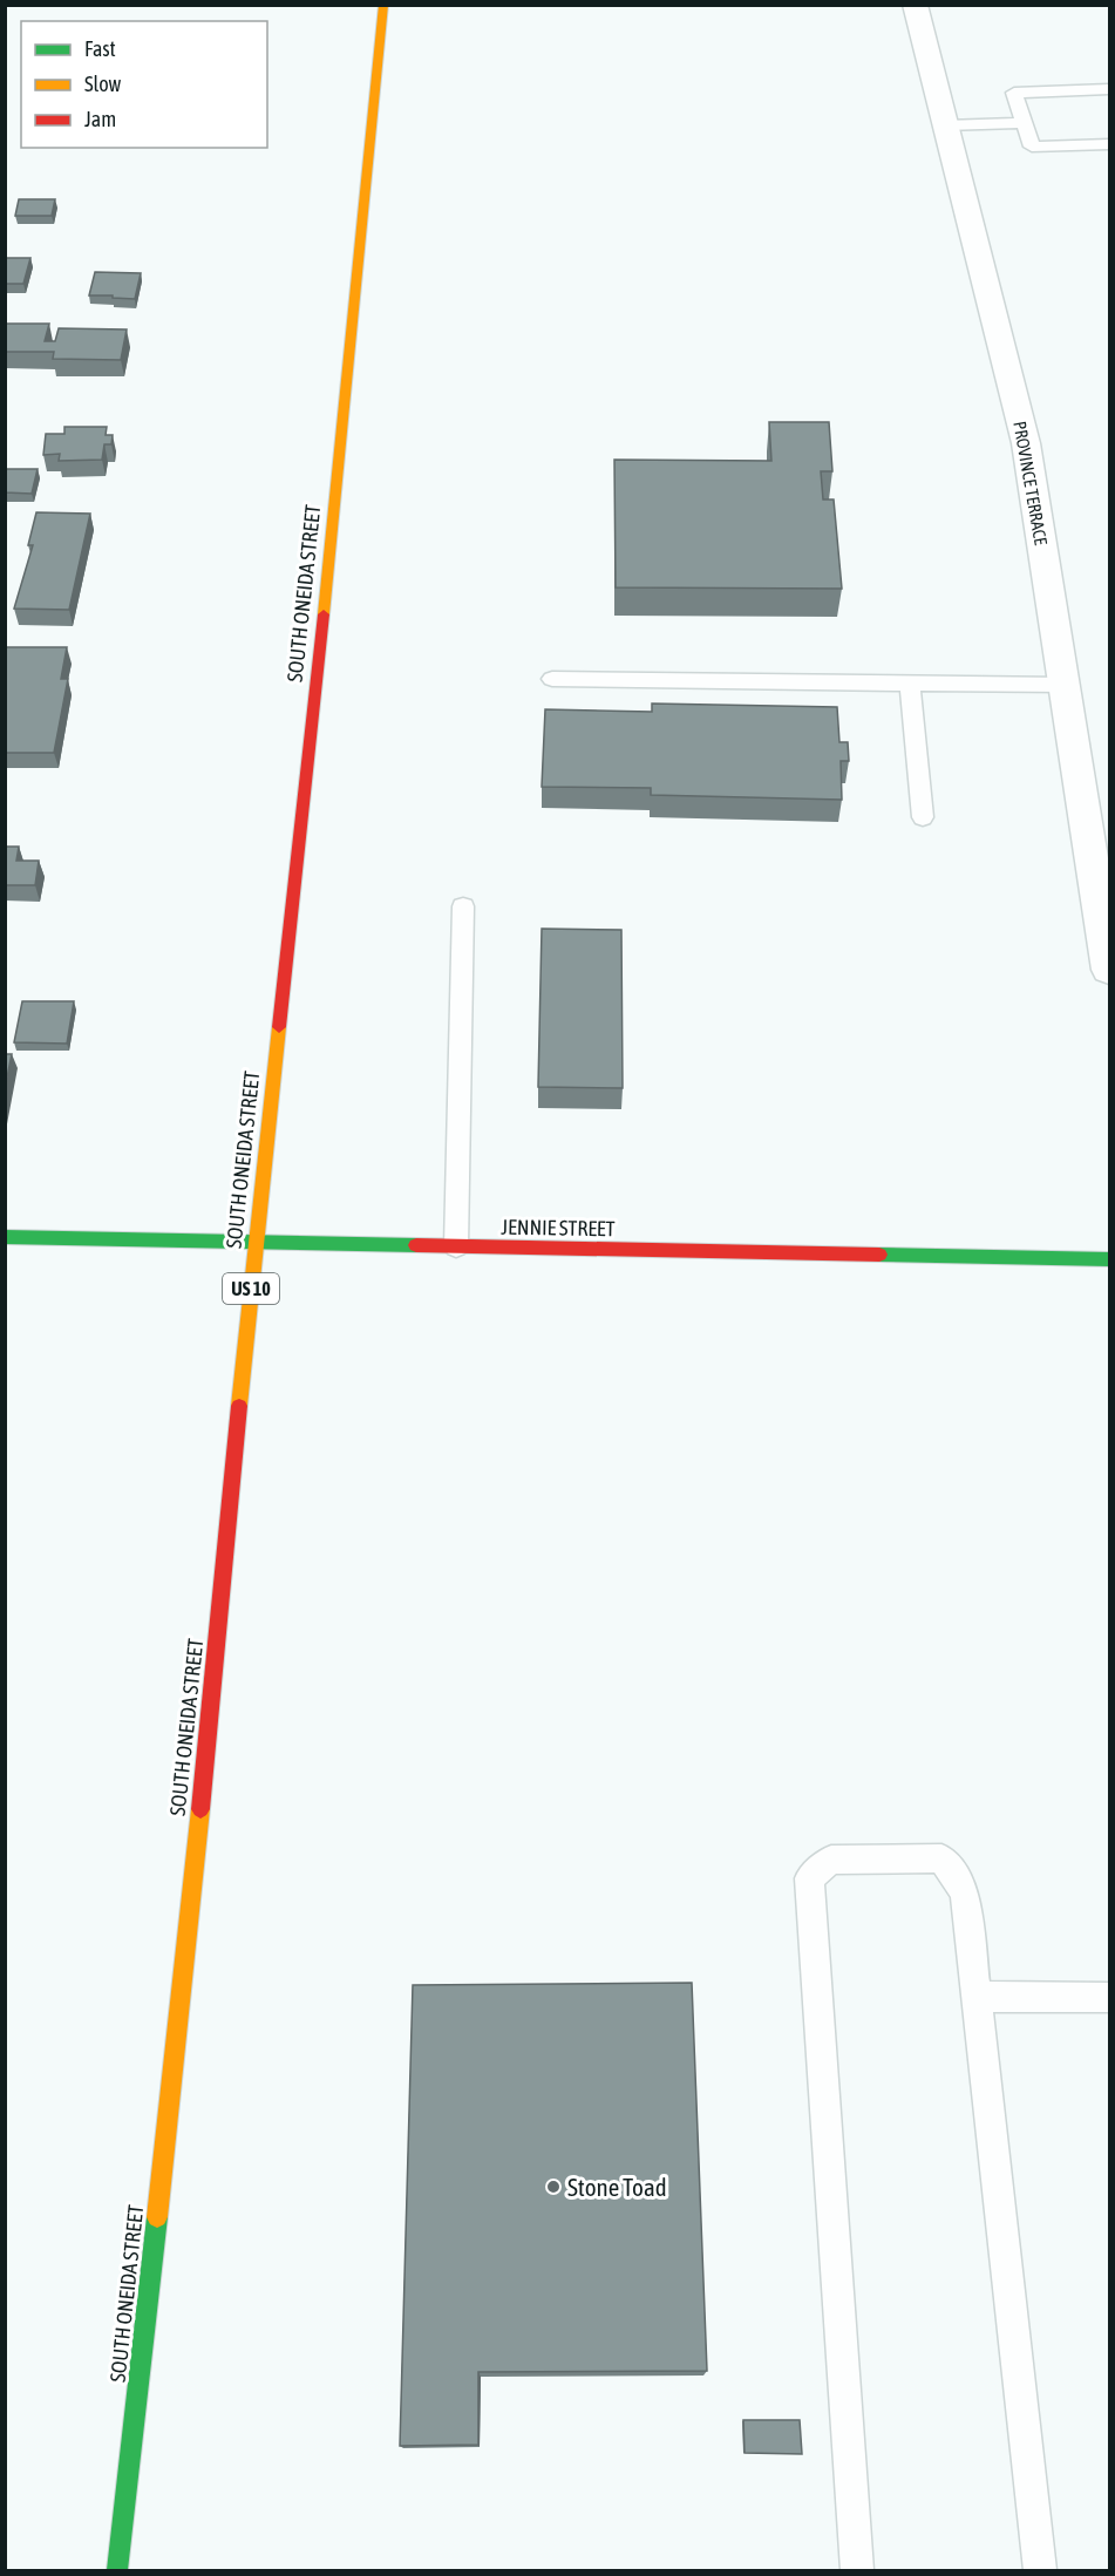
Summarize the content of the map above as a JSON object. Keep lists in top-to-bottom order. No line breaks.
{"streets":{"main road":["SOUTH ONEIDA STREET","JENNIE STREET","US 10"],"street":["PROVINCE TERRACE"]},"crossings":[["SOUTH ONEIDA STREET","JENNIE STREET"]],"places":["Stone Toad"],"legend":["Fast","Slow","Jam"]}
